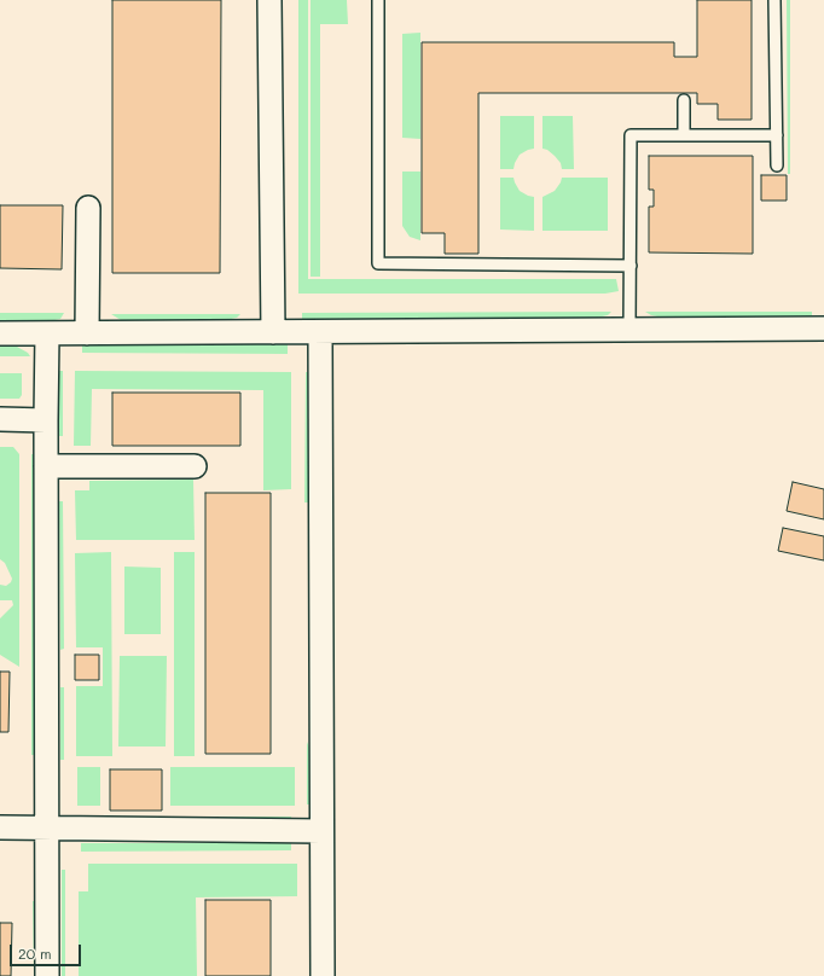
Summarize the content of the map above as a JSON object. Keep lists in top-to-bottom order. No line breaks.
{"scale_bar":"20 m"}
